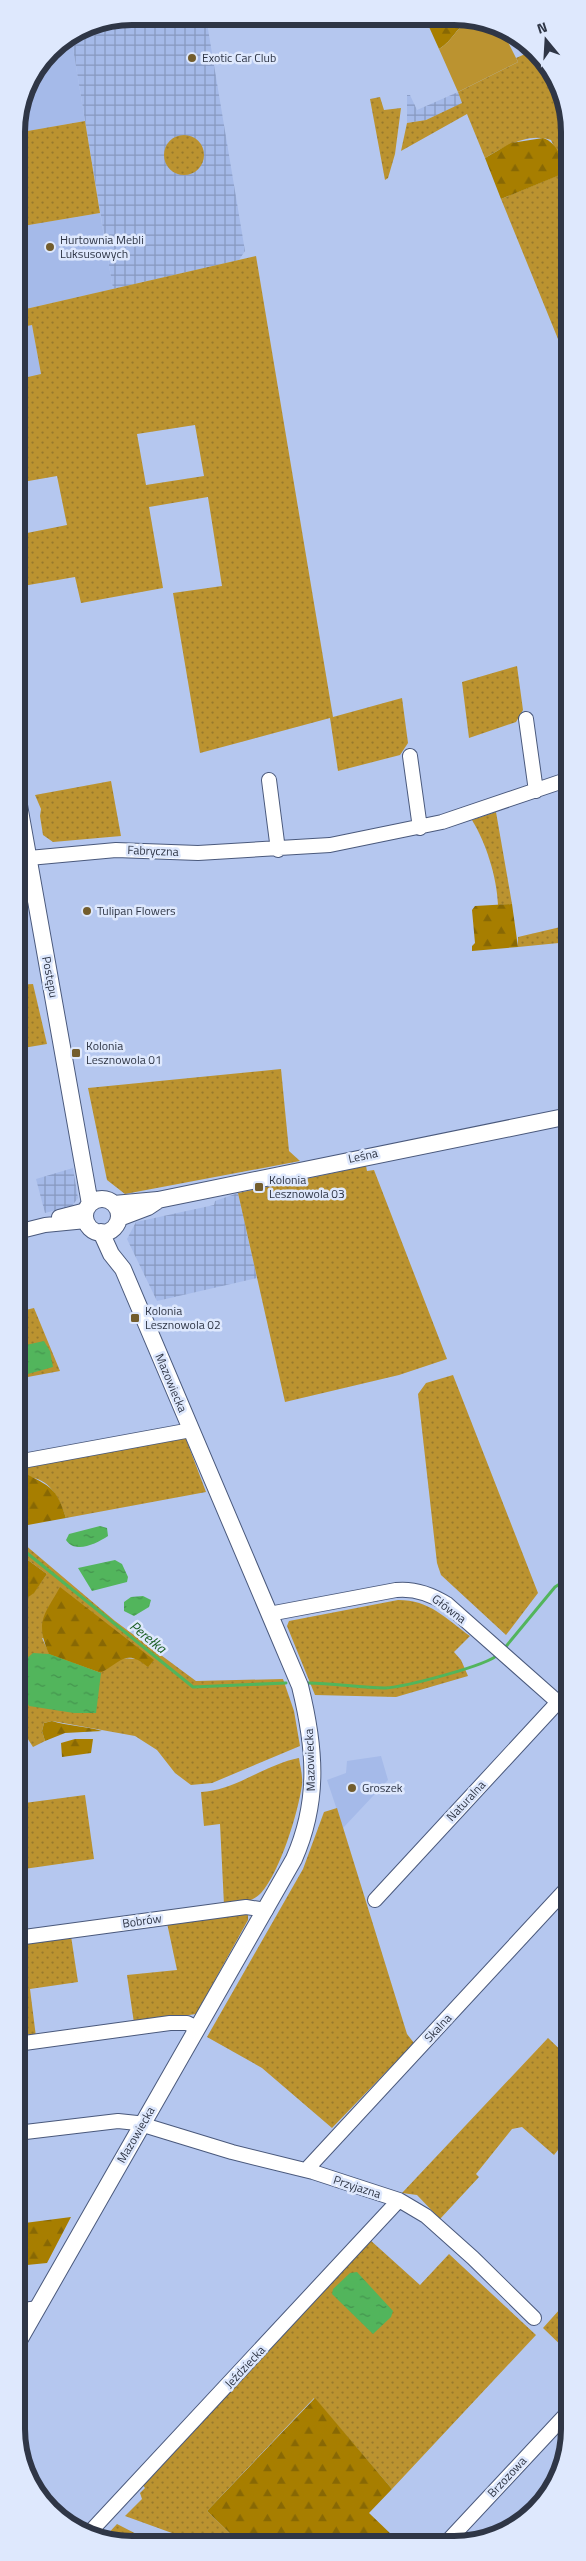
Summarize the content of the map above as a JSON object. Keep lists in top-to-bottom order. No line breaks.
{"streets":{"street":["Fabryczna","Postępu","Leśna","Mazowiecka","Główna","Naturalna","Bobrów","Skalna","Przyjazna","Jeździecka","Brzozowa"]},"crossings":[["Fabryczna","Postępu"],["Postępu","Leśna"],["Postępu","Mazowiecka"],["Leśna","Mazowiecka"],["Mazowiecka","Główna"],["Mazowiecka","Bobrów"],["Mazowiecka","Przyjazna"],["Główna","Naturalna"],["Skalna","Przyjazna"],["Przyjazna","Jeździecka"]],"water":["Perełka"],"places":{"other":["Exotic Car Club","Hurtownia Mebli Luksusowych","Tulipan Flowers","Groszek"],"transit":["Kolonia Lesznowola 01","Kolonia Lesznowola 03","Kolonia Lesznowola 02"]},"north":"top"}
